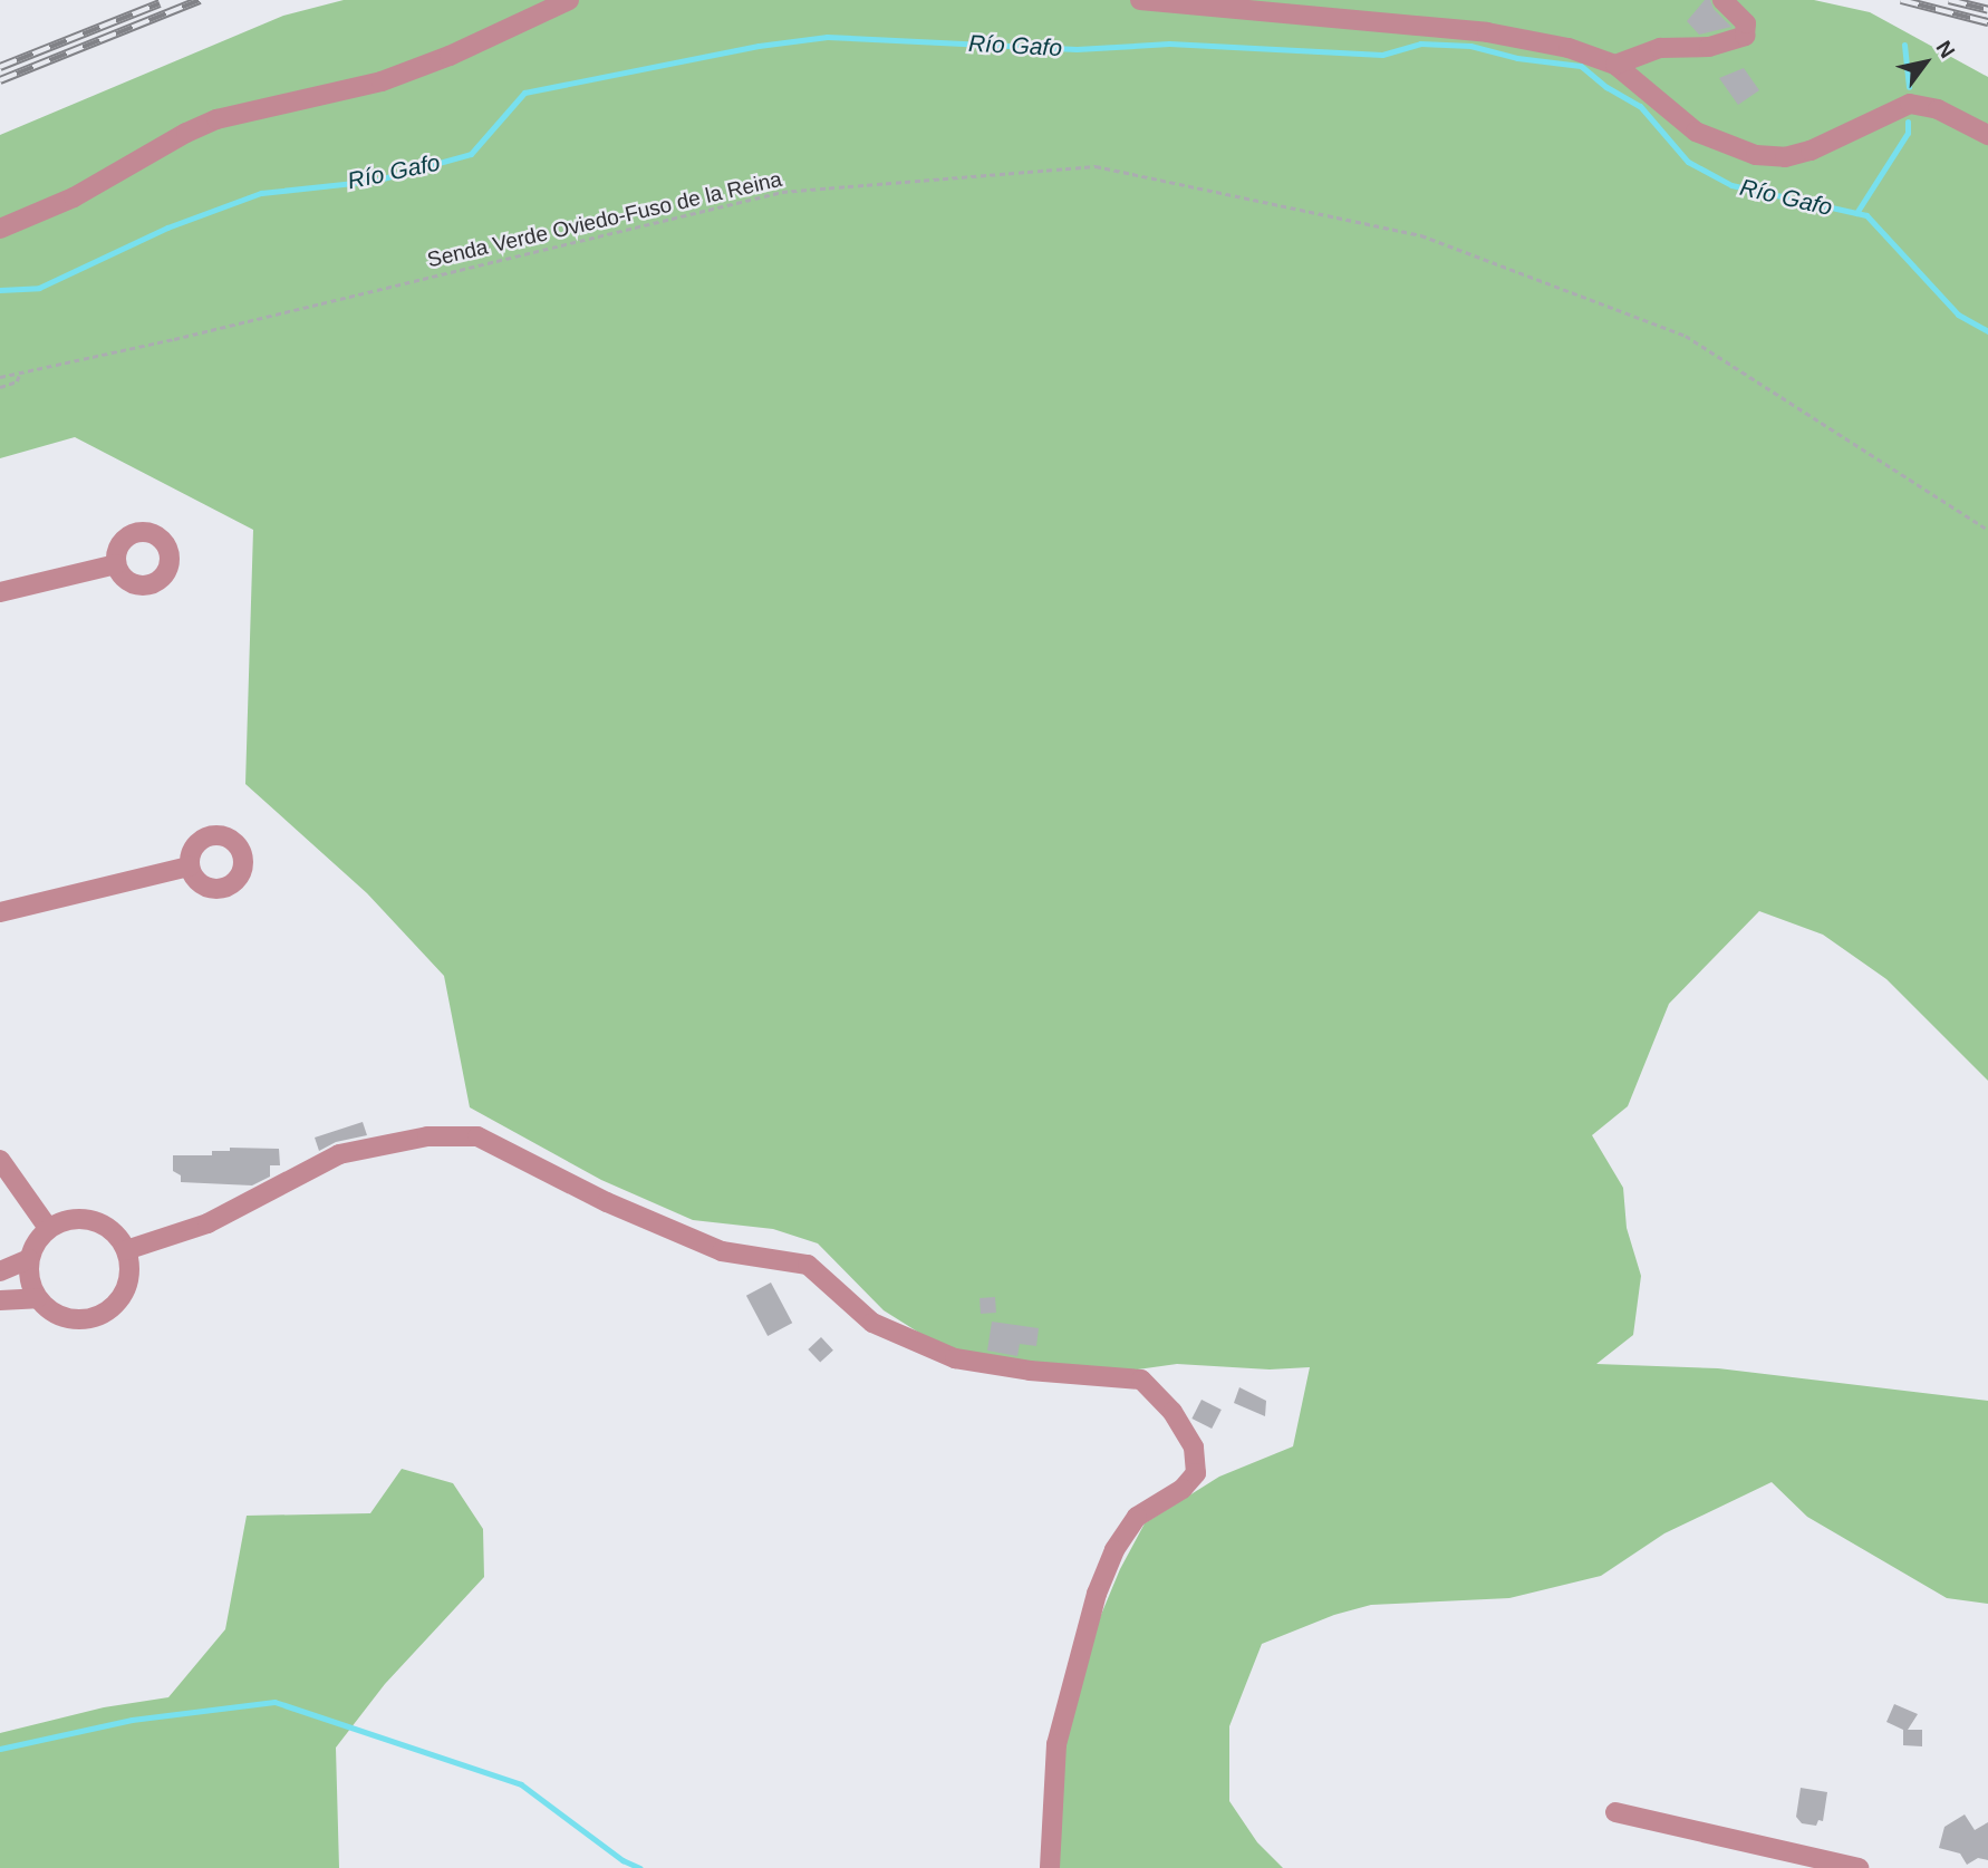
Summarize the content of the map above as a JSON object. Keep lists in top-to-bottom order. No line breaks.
{"streets":{"path":["Senda Verde Oviedo-Fuso de la Reina"]},"water":["Río Gafo"],"north":"top right"}
